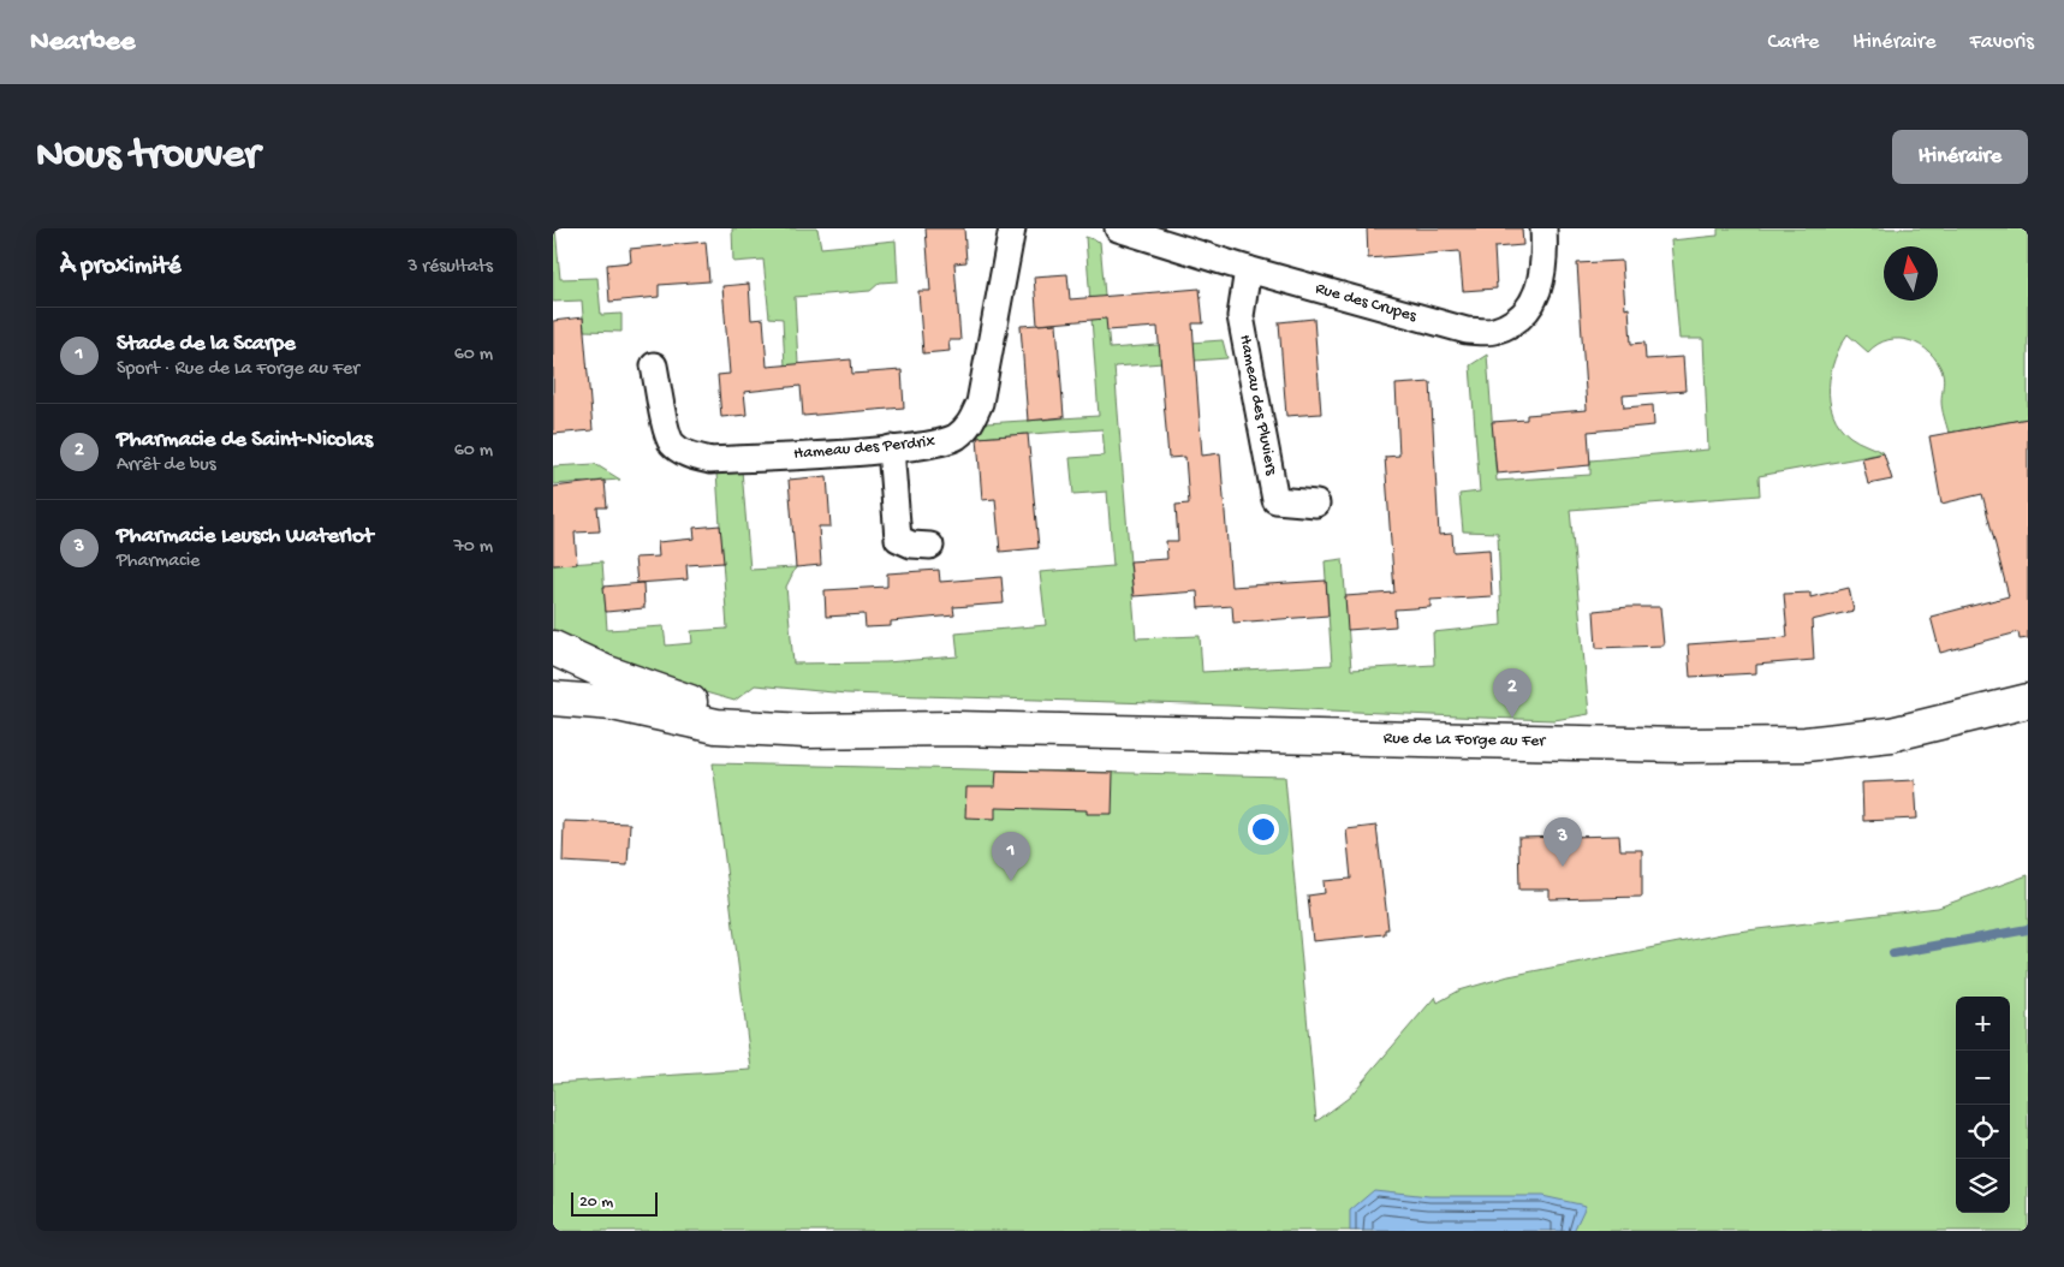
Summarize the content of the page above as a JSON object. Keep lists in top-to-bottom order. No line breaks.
{"streets":{"main road":["Rue de La Forge au Fer"],"street":["Rue des Crupes","Hameau des Pluviers","Hameau des Perdrix"]},"crossings":[["Rue des Crupes","Hameau des Pluviers"]],"scale_bar":"20 m","north":"top","page":{"header":"Nearbee","nav":["Carte","Itinéraire","Favoris"],"buttons":"Itinéraire","title":"Nous trouver","heading":["À proximité","3 résultats"],"list":[{"mark":"1","name":"Stade de la Scarpe","note":"Sport · Rue de La Forge au Fer","value":"60 m"},{"mark":"2","name":"Pharmacie de Saint-Nicolas","note":"Arrêt de bus","value":"60 m"},{"mark":"3","name":"Pharmacie Leusch Waterlot","note":"Pharmacie","value":"70 m"}],"pins":["2","3","1"],"map_buttons":["+","−"],"scale":"20 m"}}
